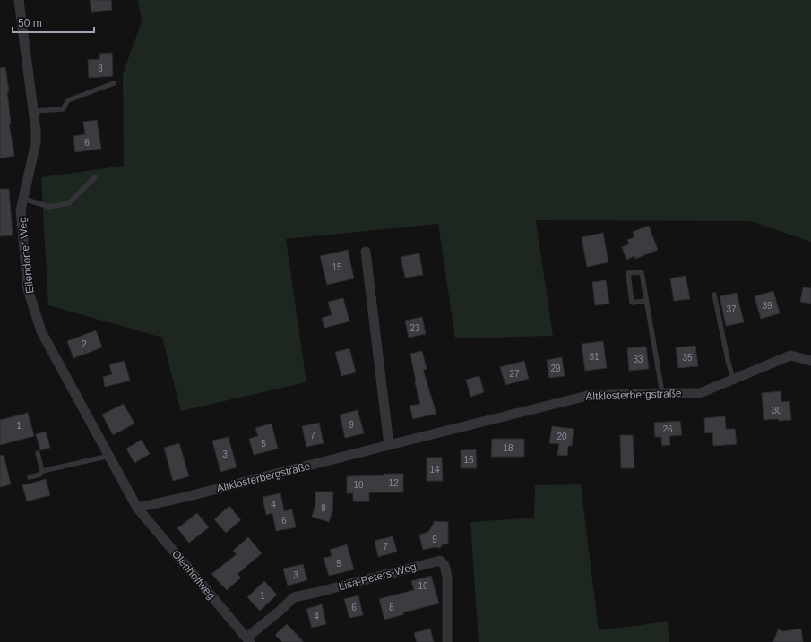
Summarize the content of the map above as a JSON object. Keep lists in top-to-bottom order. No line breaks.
{"streets":{"street":["Eilendorfer Weg","Altklosterbergstraße","Olenhoffweg","Lisa-Peters-Weg"]},"crossings":[["Eilendorfer Weg","Altklosterbergstraße"],["Eilendorfer Weg","Olenhoffweg"],["Altklosterbergstraße","Olenhoffweg"],["Olenhoffweg","Lisa-Peters-Weg"]],"house_numbers":["8","6","15","39","37","23","2","31","35","33","29","27","30","9","1","26","7","20","5","18","3","16","14","12","10","4","8","6","9","7","5","3","10","1","6","8","4"],"scale_bar":"50 m"}
